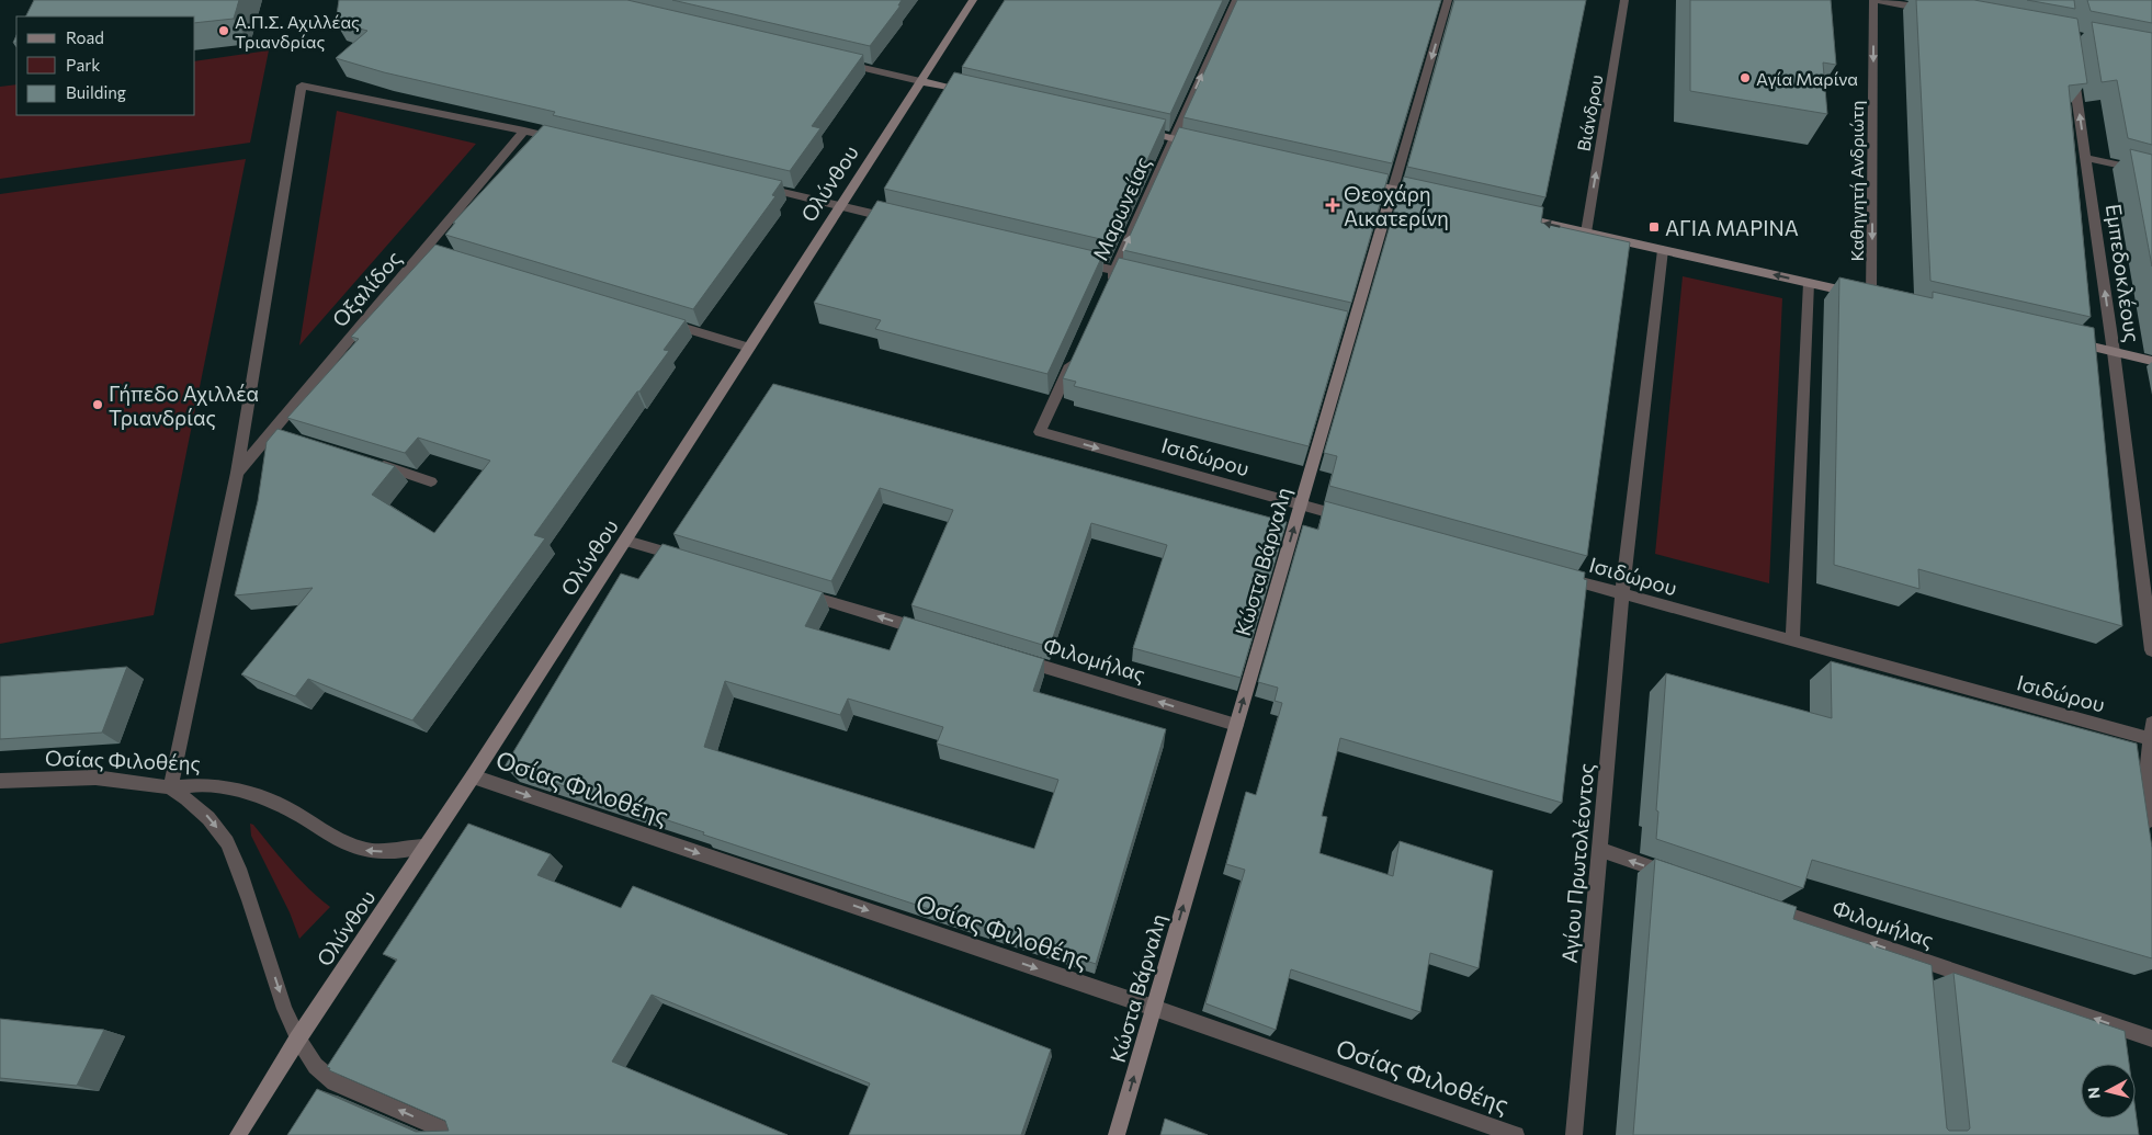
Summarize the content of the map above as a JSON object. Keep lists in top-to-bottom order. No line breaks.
{"streets":{"street":["Βιάνδρου","Καθηγητή Ανδριώτη","Ολύνθου","Μαρωνείας","Εμπεδοκλέους","Οξαλίδος","Ισιδώρου","Κώστα Βάρναλη","Φιλομήλας","Οσίας Φιλοθέης","Αγίου Πρωτολέοντος"]},"crossings":[["Ολύνθου","Οσίας Φιλοθέης"],["Οξαλίδος","Οσίας Φιλοθέης"],["Ισιδώρου","Κώστα Βάρναλη"],["Ισιδώρου","Αγίου Πρωτολέοντος"],["Κώστα Βάρναλη","Φιλομήλας"],["Κώστα Βάρναλη","Οσίας Φιλοθέης"]],"one_way":["Βιάνδρου","Μαρωνείας","Εμπεδοκλέους","Φιλομήλας"],"places":{"other":["Α.Π.Σ. Αχιλλέας Τριανδρίας","Αγία Μαρίνα","Γήπεδο Αχιλλέα Τριανδρίας"],"health":["Θεοχάρη Αικατερίνη"],"transit":["ΑΓΙΑ ΜΑΡΙΝΑ"]},"legend":["Road","Park","Building"],"north":"left"}
